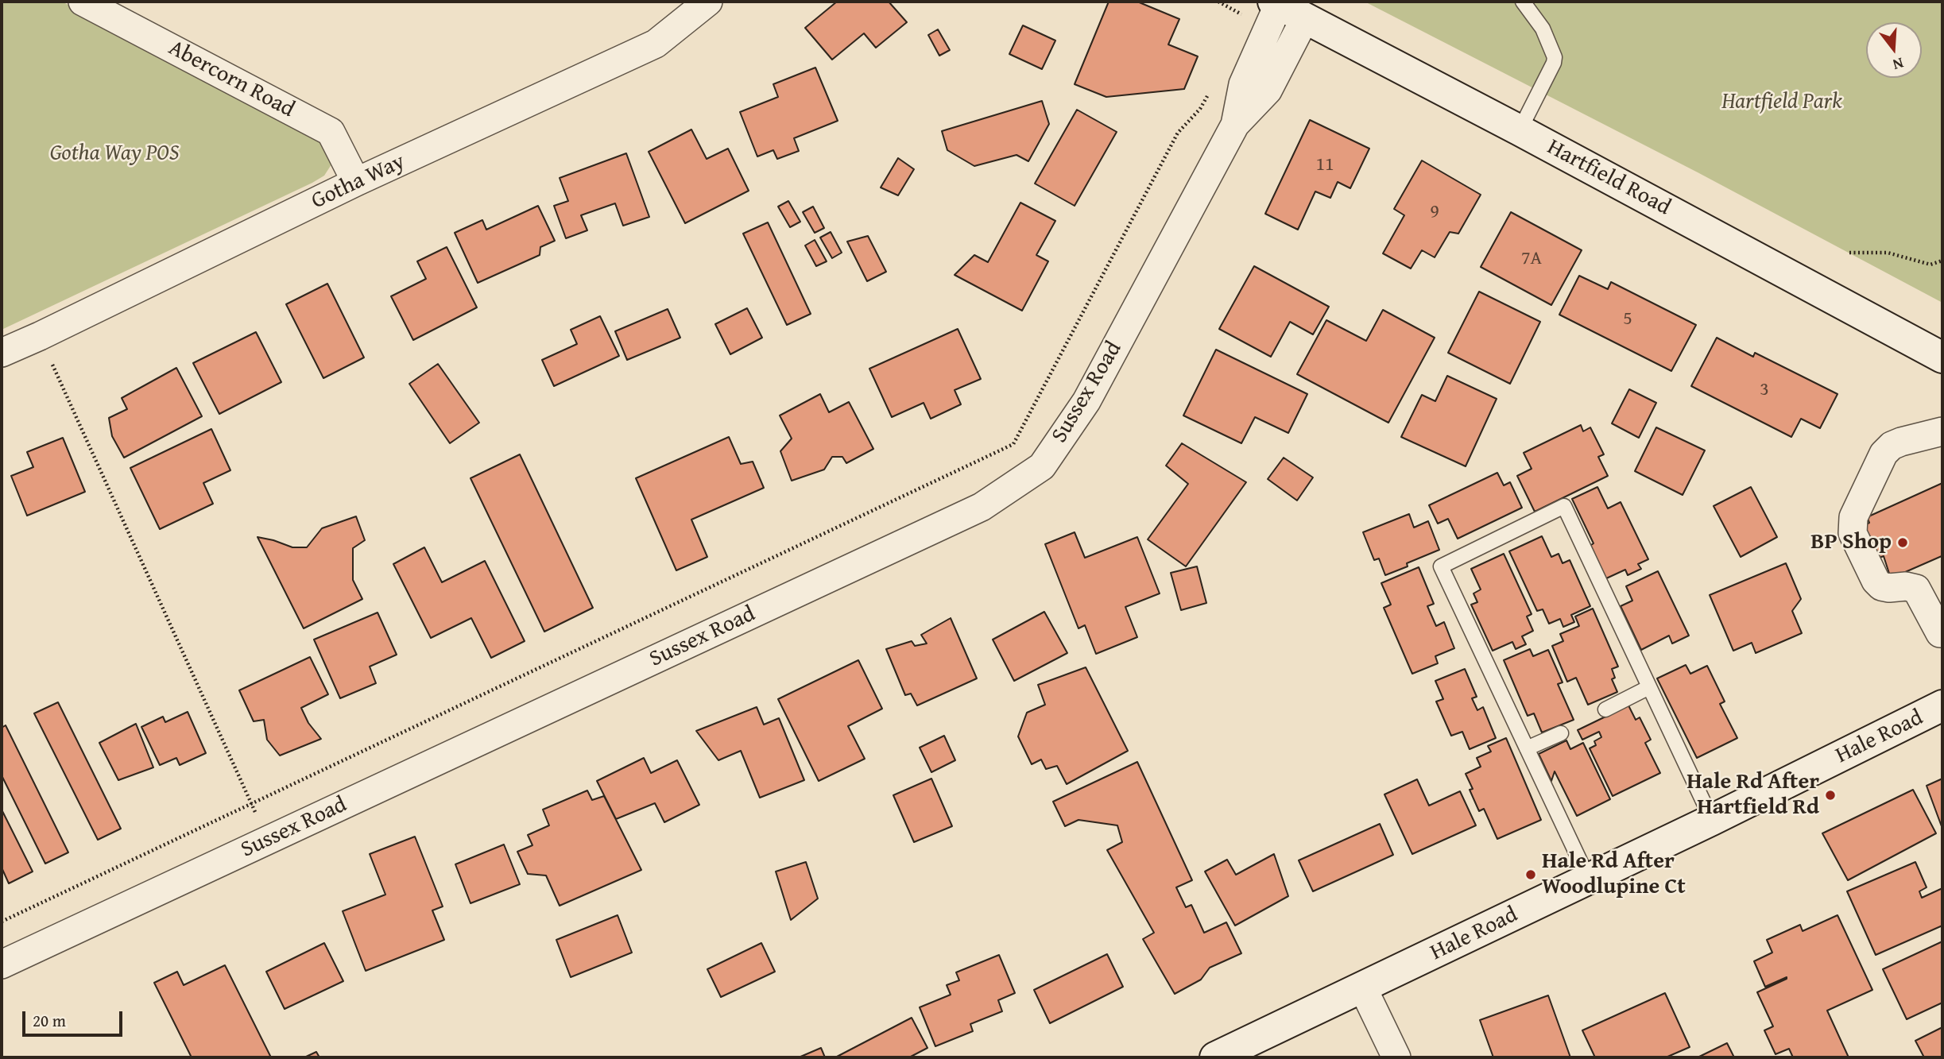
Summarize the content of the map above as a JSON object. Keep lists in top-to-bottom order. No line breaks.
{"streets":{"main road":["Hartfield Road","Hale Road"],"street":["Abercorn Road","Gotha Way","Sussex Road"]},"crossings":[["Abercorn Road","Gotha Way"],["Hartfield Road","Sussex Road"]],"parks":["Hartfield Park","Gotha Way POS"],"places":["BP Shop","Hale Rd After Hartfield Rd","Hale Rd After Woodlupine Ct"],"house_numbers":["11","9","7A","5","3"],"scale_bar":"20 m","north":"bottom"}
